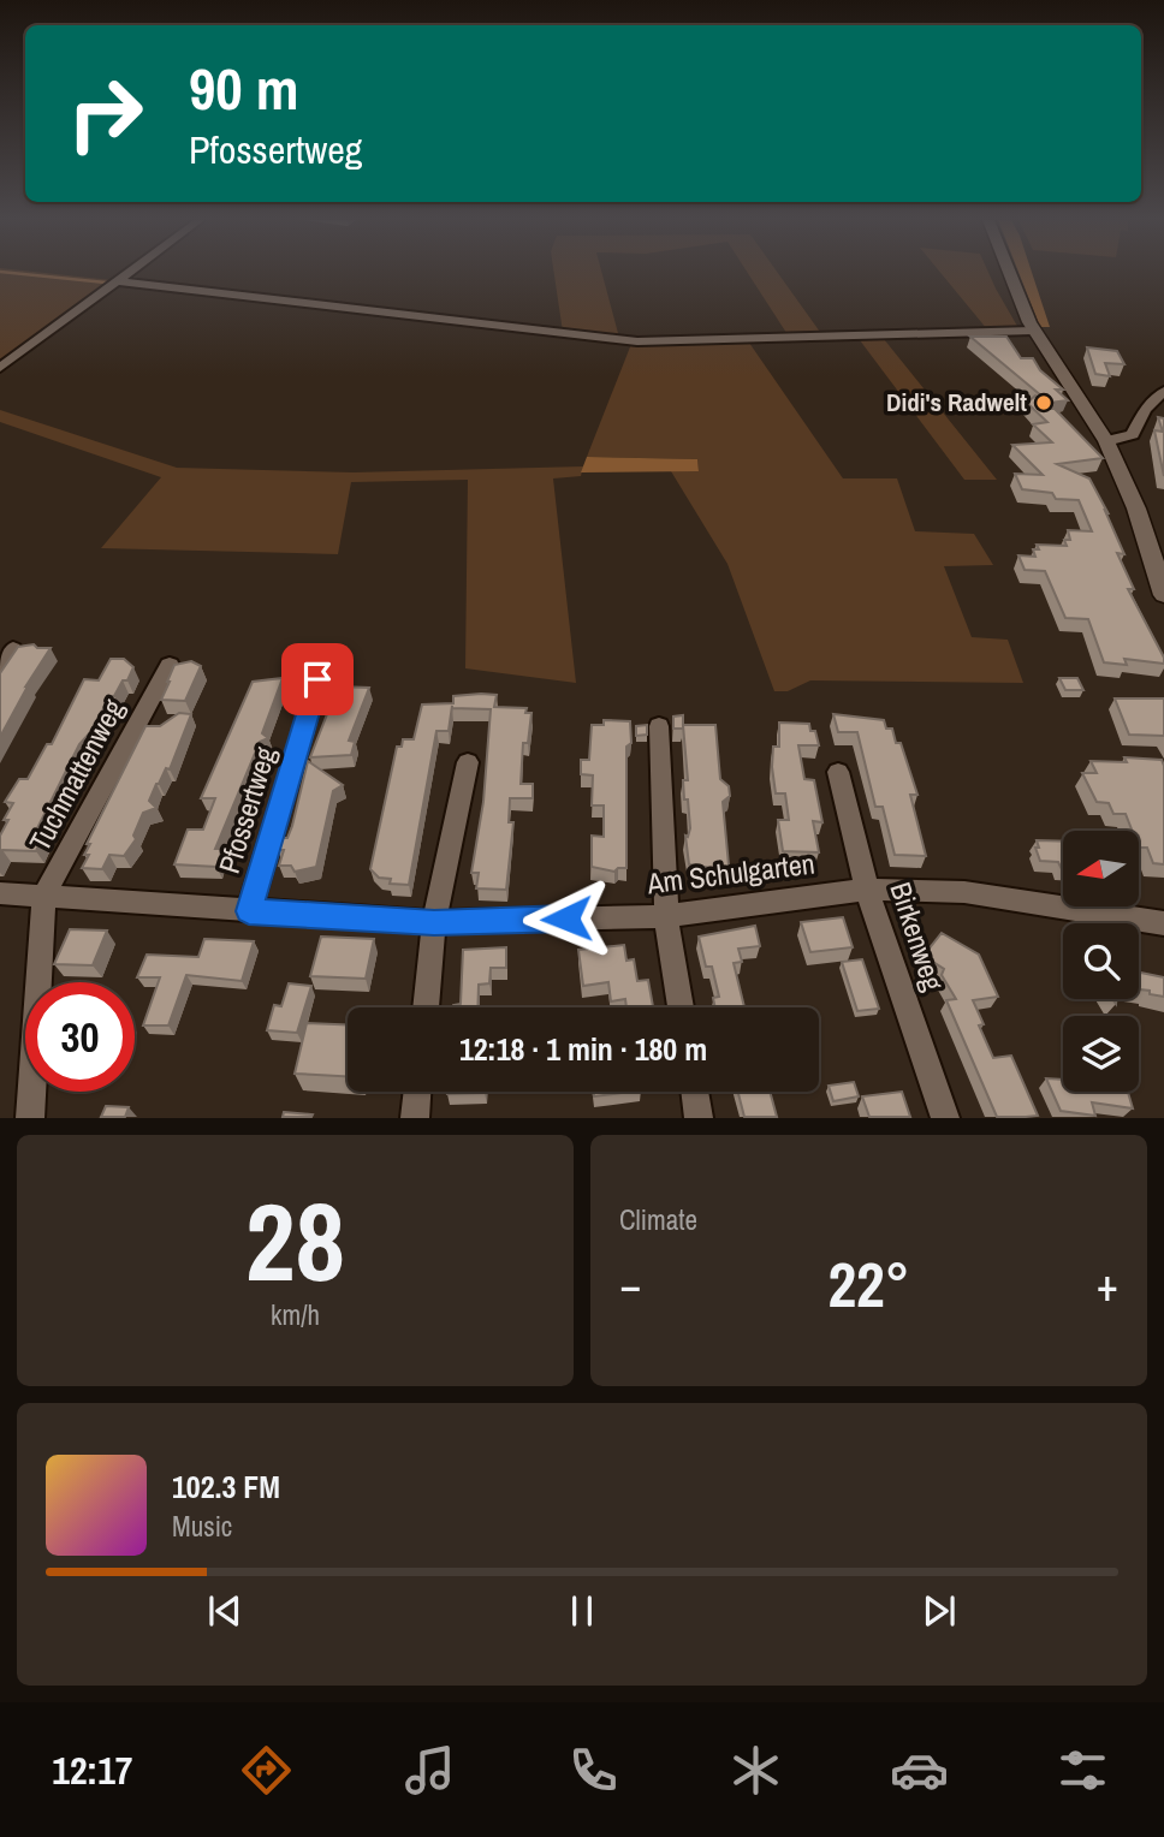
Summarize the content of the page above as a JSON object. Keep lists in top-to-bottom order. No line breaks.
{"streets":{"street":["Tuchmattenweg","Pfossertweg","Am Schulgarten","Birkenweg"]},"crossings":[["Tuchmattenweg","Am Schulgarten"],["Pfossertweg","Am Schulgarten"],["Am Schulgarten","Birkenweg"]],"places":["Didi's Radwelt"],"north":"left","page":{"turn":["90 m","Pfossertweg"],"limit":"30","trip":"12:18 · 1 min · 180 m","tile":[["28","km/h"],"Climate"],"heat":["−","22°","+"],"song":["102.3 FM","Music"],"tabs":"12:17"}}
